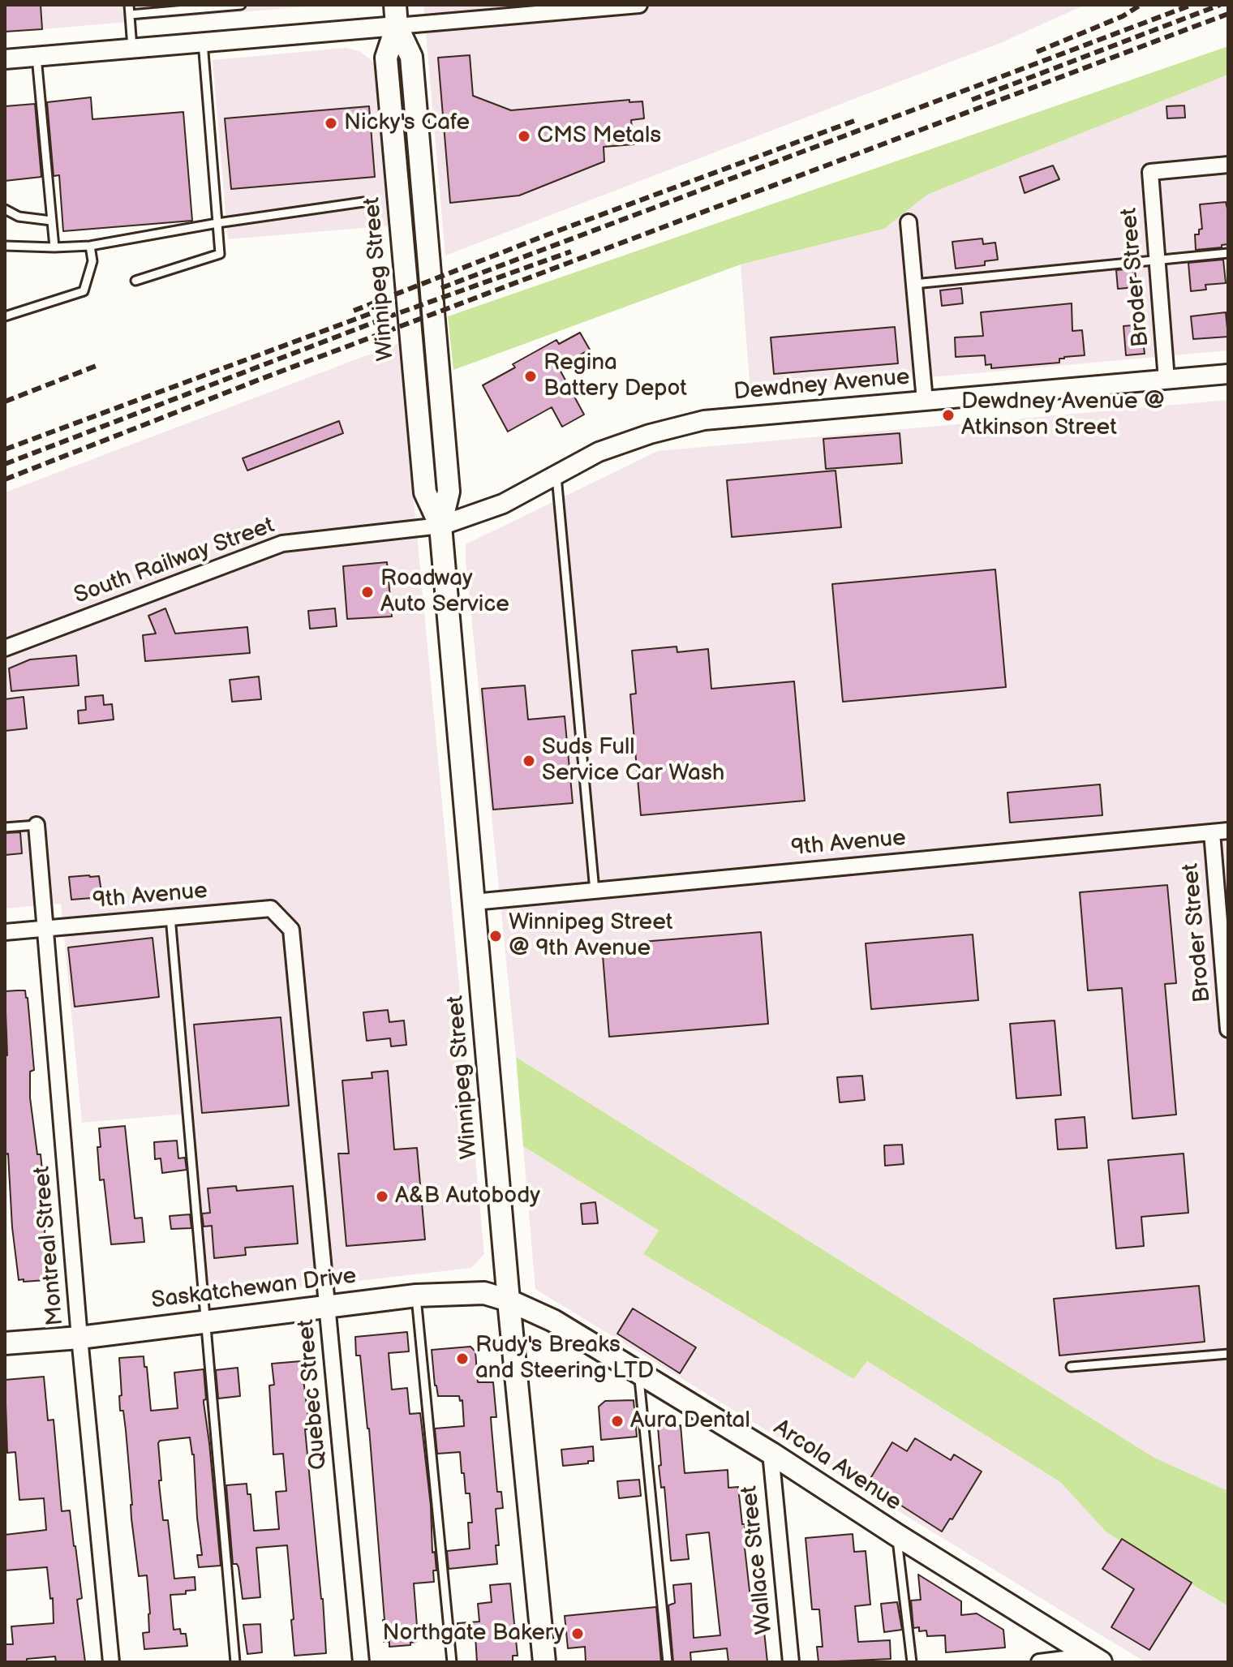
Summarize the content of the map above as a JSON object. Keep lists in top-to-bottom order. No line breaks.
{"streets":{"main road":["Winnipeg Street","Saskatchewan Drive","Arcola Avenue"],"street":["Broder Street","Dewdney Avenue","South Railway Street","9th Avenue","Montreal Street","Quebec Street","Wallace Street"]},"crossings":[["Broder Street","Dewdney Avenue"],["Broder Street","9th Avenue"],["Winnipeg Street","Dewdney Avenue"],["Winnipeg Street","South Railway Street"],["Winnipeg Street","9th Avenue"],["Winnipeg Street","Saskatchewan Drive"],["Winnipeg Street","Arcola Avenue"],["Dewdney Avenue","South Railway Street"],["9th Avenue","Montreal Street"],["9th Avenue","Quebec Street"],["Montreal Street","Saskatchewan Drive"],["Saskatchewan Drive","Quebec Street"],["Saskatchewan Drive","Arcola Avenue"],["Arcola Avenue","Wallace Street"]],"places":["Nicky's Cafe","CMS Metals","Regina Battery Depot","Dewdney Avenue @ Atkinson Street","Roadway Auto Service","Suds Full Service Car Wash","Winnipeg Street @ 9th Avenue","A&B Autobody","Rudy's Breaks and Steering LTD","Aura Dental","Northgate Bakery"]}
